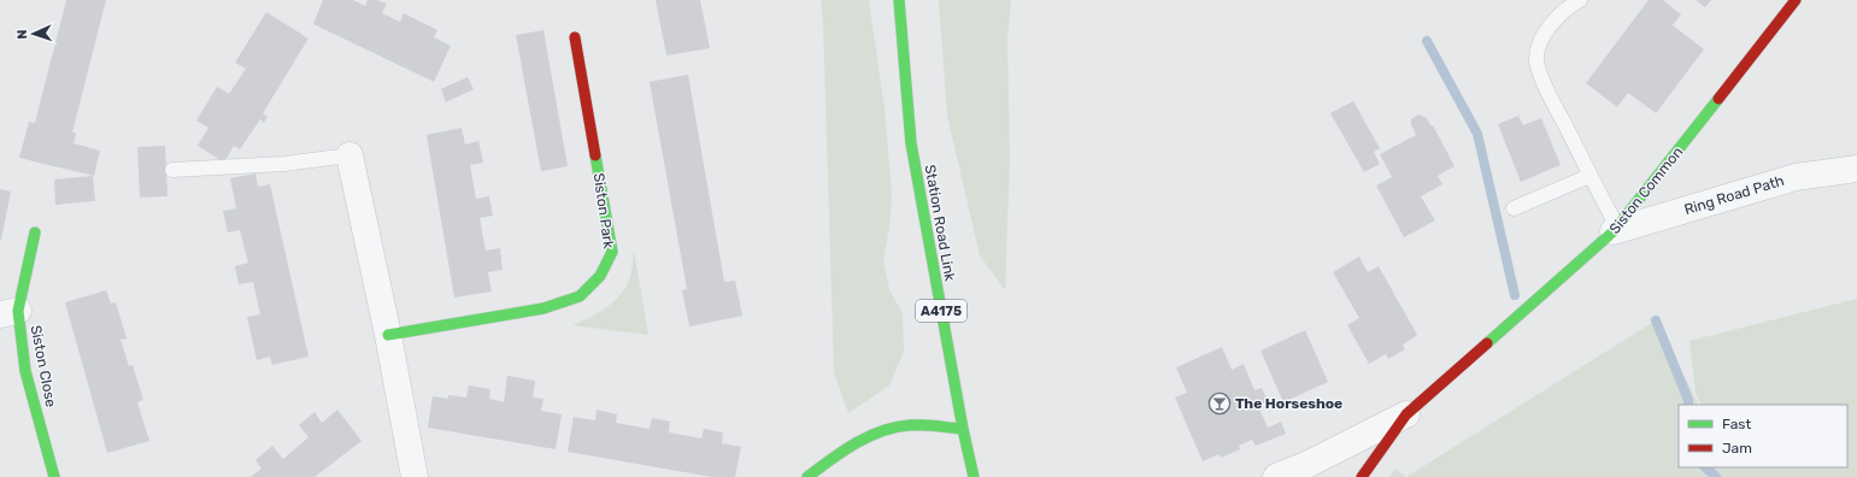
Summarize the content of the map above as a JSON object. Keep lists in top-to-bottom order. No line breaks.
{"streets":{"street":["Siston Common","Ring Road Path","Siston Park","Station Road Link","A4175","Siston Close"]},"crossings":[["Siston Common","Ring Road Path"]],"places":{"bar":["The Horseshoe"]},"legend":["Fast","Jam"],"north":"left"}
